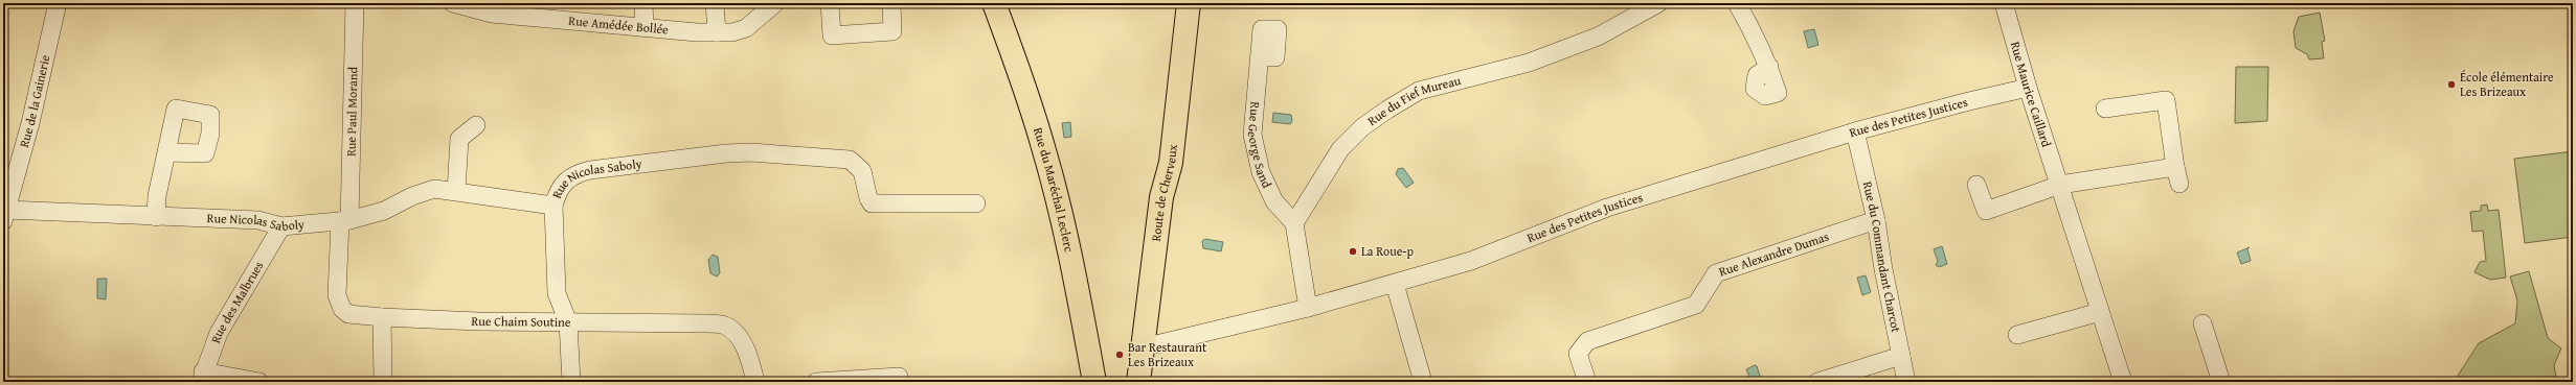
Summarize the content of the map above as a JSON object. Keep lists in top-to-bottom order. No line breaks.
{"streets":{"main road":["Rue du Maréchal Leclerc","Route de Cherveux"],"street":["Rue Amédée Bollée","Rue Maurice Caillard","Rue de la Gainerie","Rue du Fief Mureau","Rue Paul Morand","Rue des Petites Justices","Rue George Sand","Rue Nicolas Saboly","Rue Alexandre Dumas","Rue du Commandant Charcot","Rue des Malbrues","Rue Chaim Soutine"]},"crossings":[["Rue Maurice Caillard","Rue des Petites Justices"],["Rue de la Gainerie","Rue Nicolas Saboly"],["Rue du Fief Mureau","Rue George Sand"],["Rue Paul Morand","Rue Nicolas Saboly"],["Rue Paul Morand","Rue Chaim Soutine"],["Rue des Petites Justices","Route de Cherveux"],["Rue des Petites Justices","Rue du Commandant Charcot"],["Rue Nicolas Saboly","Rue des Malbrues"],["Rue Nicolas Saboly","Rue Chaim Soutine"],["Rue Alexandre Dumas","Rue du Commandant Charcot"]],"places":["École élémentaire Les Brizeaux","La Roue-p","Bar Restaurant Les Brizeaux"]}
